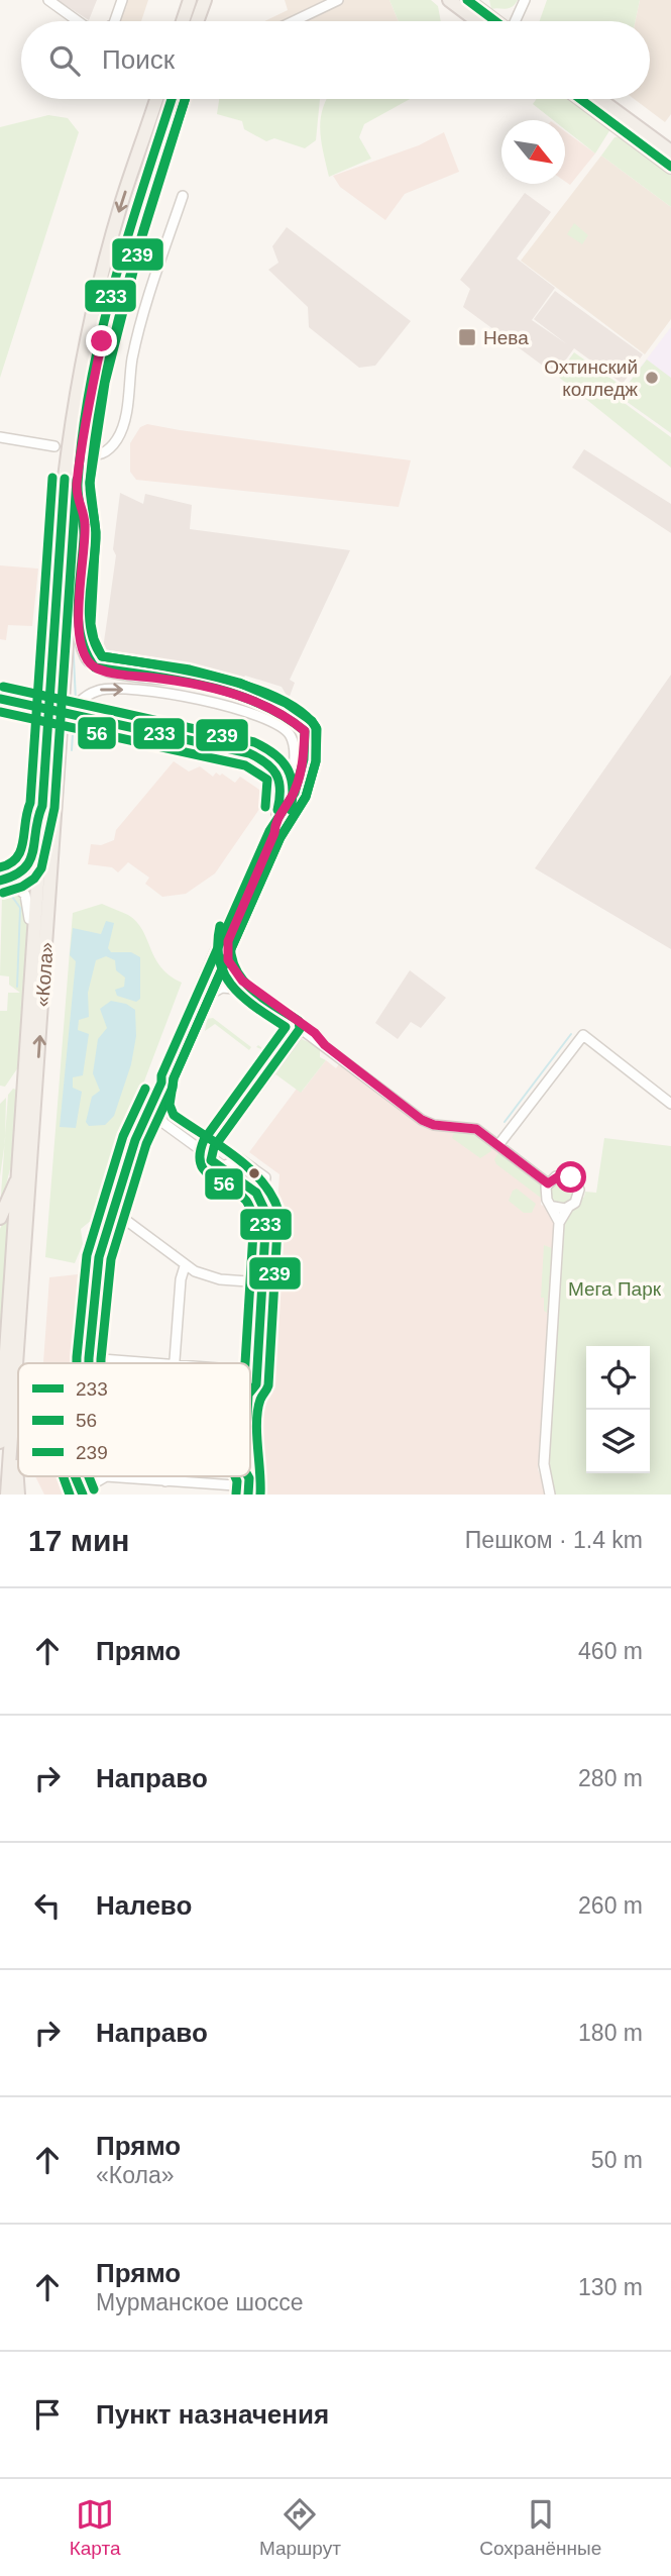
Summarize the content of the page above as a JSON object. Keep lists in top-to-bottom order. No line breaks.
{"streets":{"main road":["«Кола»"]},"parks":["Мега Парк"],"places":{"transit":["Нева"],"other":["Охтинский колледж"]},"lines":["transit line 233","transit line 56","transit line 239"],"legend":["233","56","239"],"north":"bottom right","page":{"search":"Поиск","heading":["17 мин","Пешком · 1.4 km"],"list":[["Прямо","460 m"],["Направо","280 m"],["Налево","260 m"],["Направо","180 m"],["Прямо","«Кола»","50 m"],["Прямо","Мурманское шоссе","130 m"],"Пункт назначения"],"nav":["Карта","Маршрут","Сохранённые"]}}
